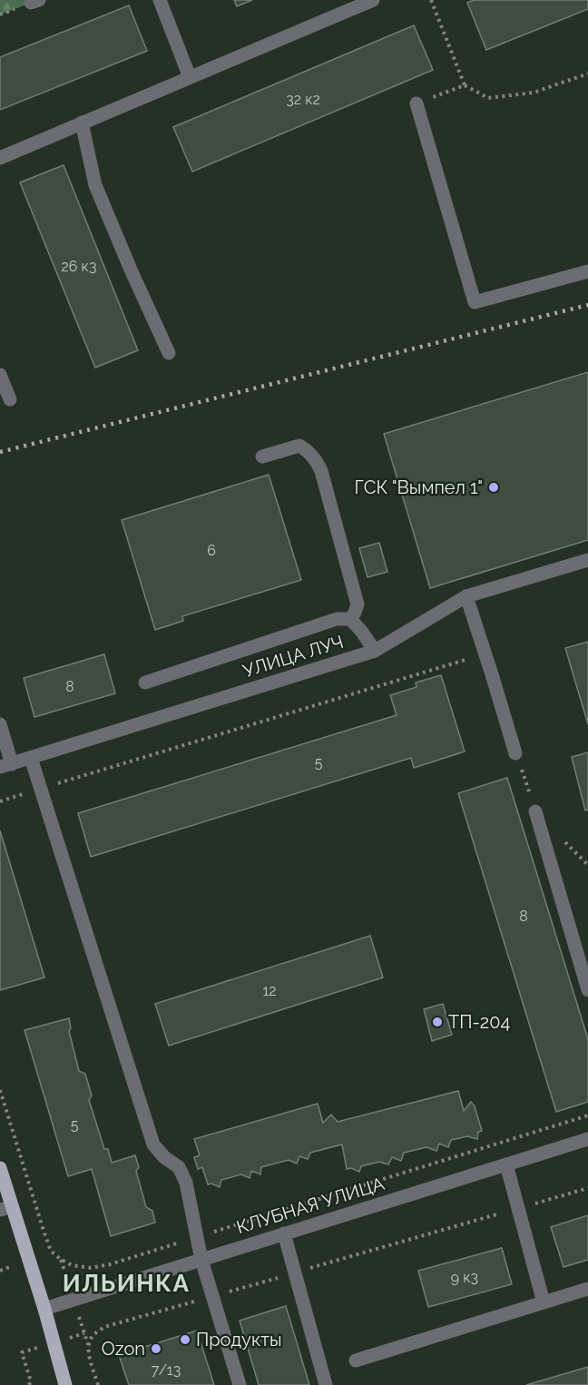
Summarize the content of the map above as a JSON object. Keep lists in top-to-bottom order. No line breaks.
{"streets":{"street":["УЛИЦА ЛУЧ","КЛУБНАЯ УЛИЦА"]},"districts":["ИЛЬИНКА"],"places":["ГСК \"Вымпел 1\"","ТП-204","Продукты","Ozon"],"house_numbers":["32 к2","26 к3","6","8","5","8","12","5","9 к3","7/13"]}
